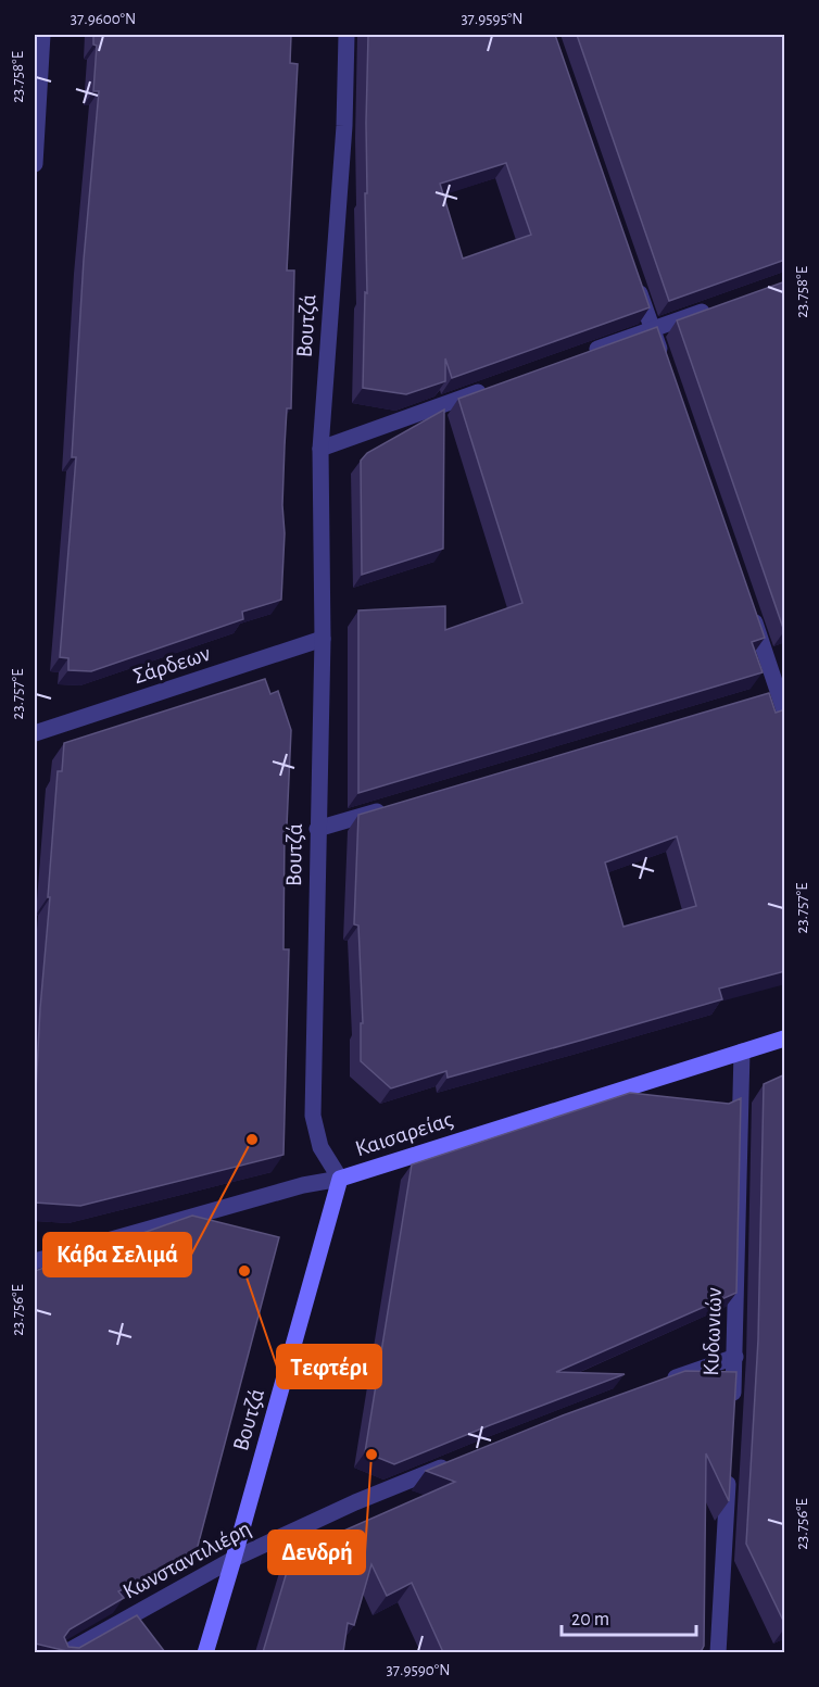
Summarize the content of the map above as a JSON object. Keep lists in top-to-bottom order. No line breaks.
{"streets":{"street":["Βουτζά","Σάρδεων","Καισαρείας","Κυδωνιών","Κωνσταντιλιέρη"]},"crossings":[["Βουτζά","Σάρδεων"],["Βουτζά","Καισαρείας"],["Βουτζά","Κωνσταντιλιέρη"],["Καισαρείας","Κυδωνιών"]],"places":["Κάβα Σελιμά","Τεφτέρι","Δενδρή"],"scale_bar":"20 m","coordinates":["37.9600°N","37.9595°N","23.758°E","23.757°E","23.756°E","37.9590°N"]}
